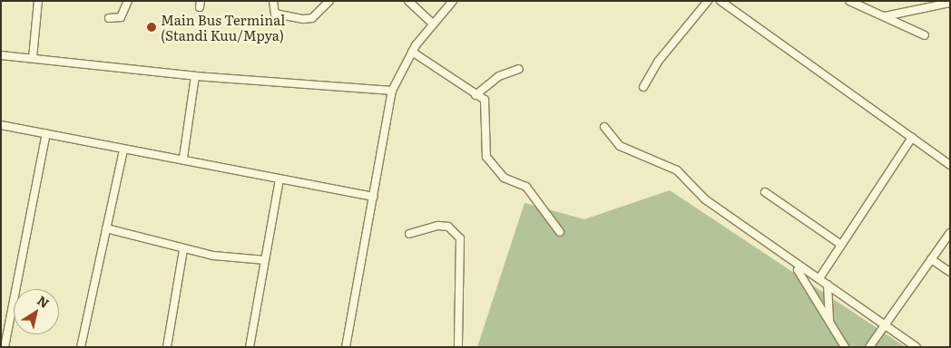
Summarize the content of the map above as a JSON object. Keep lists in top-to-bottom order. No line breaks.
{"places":["Main Bus Terminal (Standi Kuu/Mpya)"],"north":"top right"}
